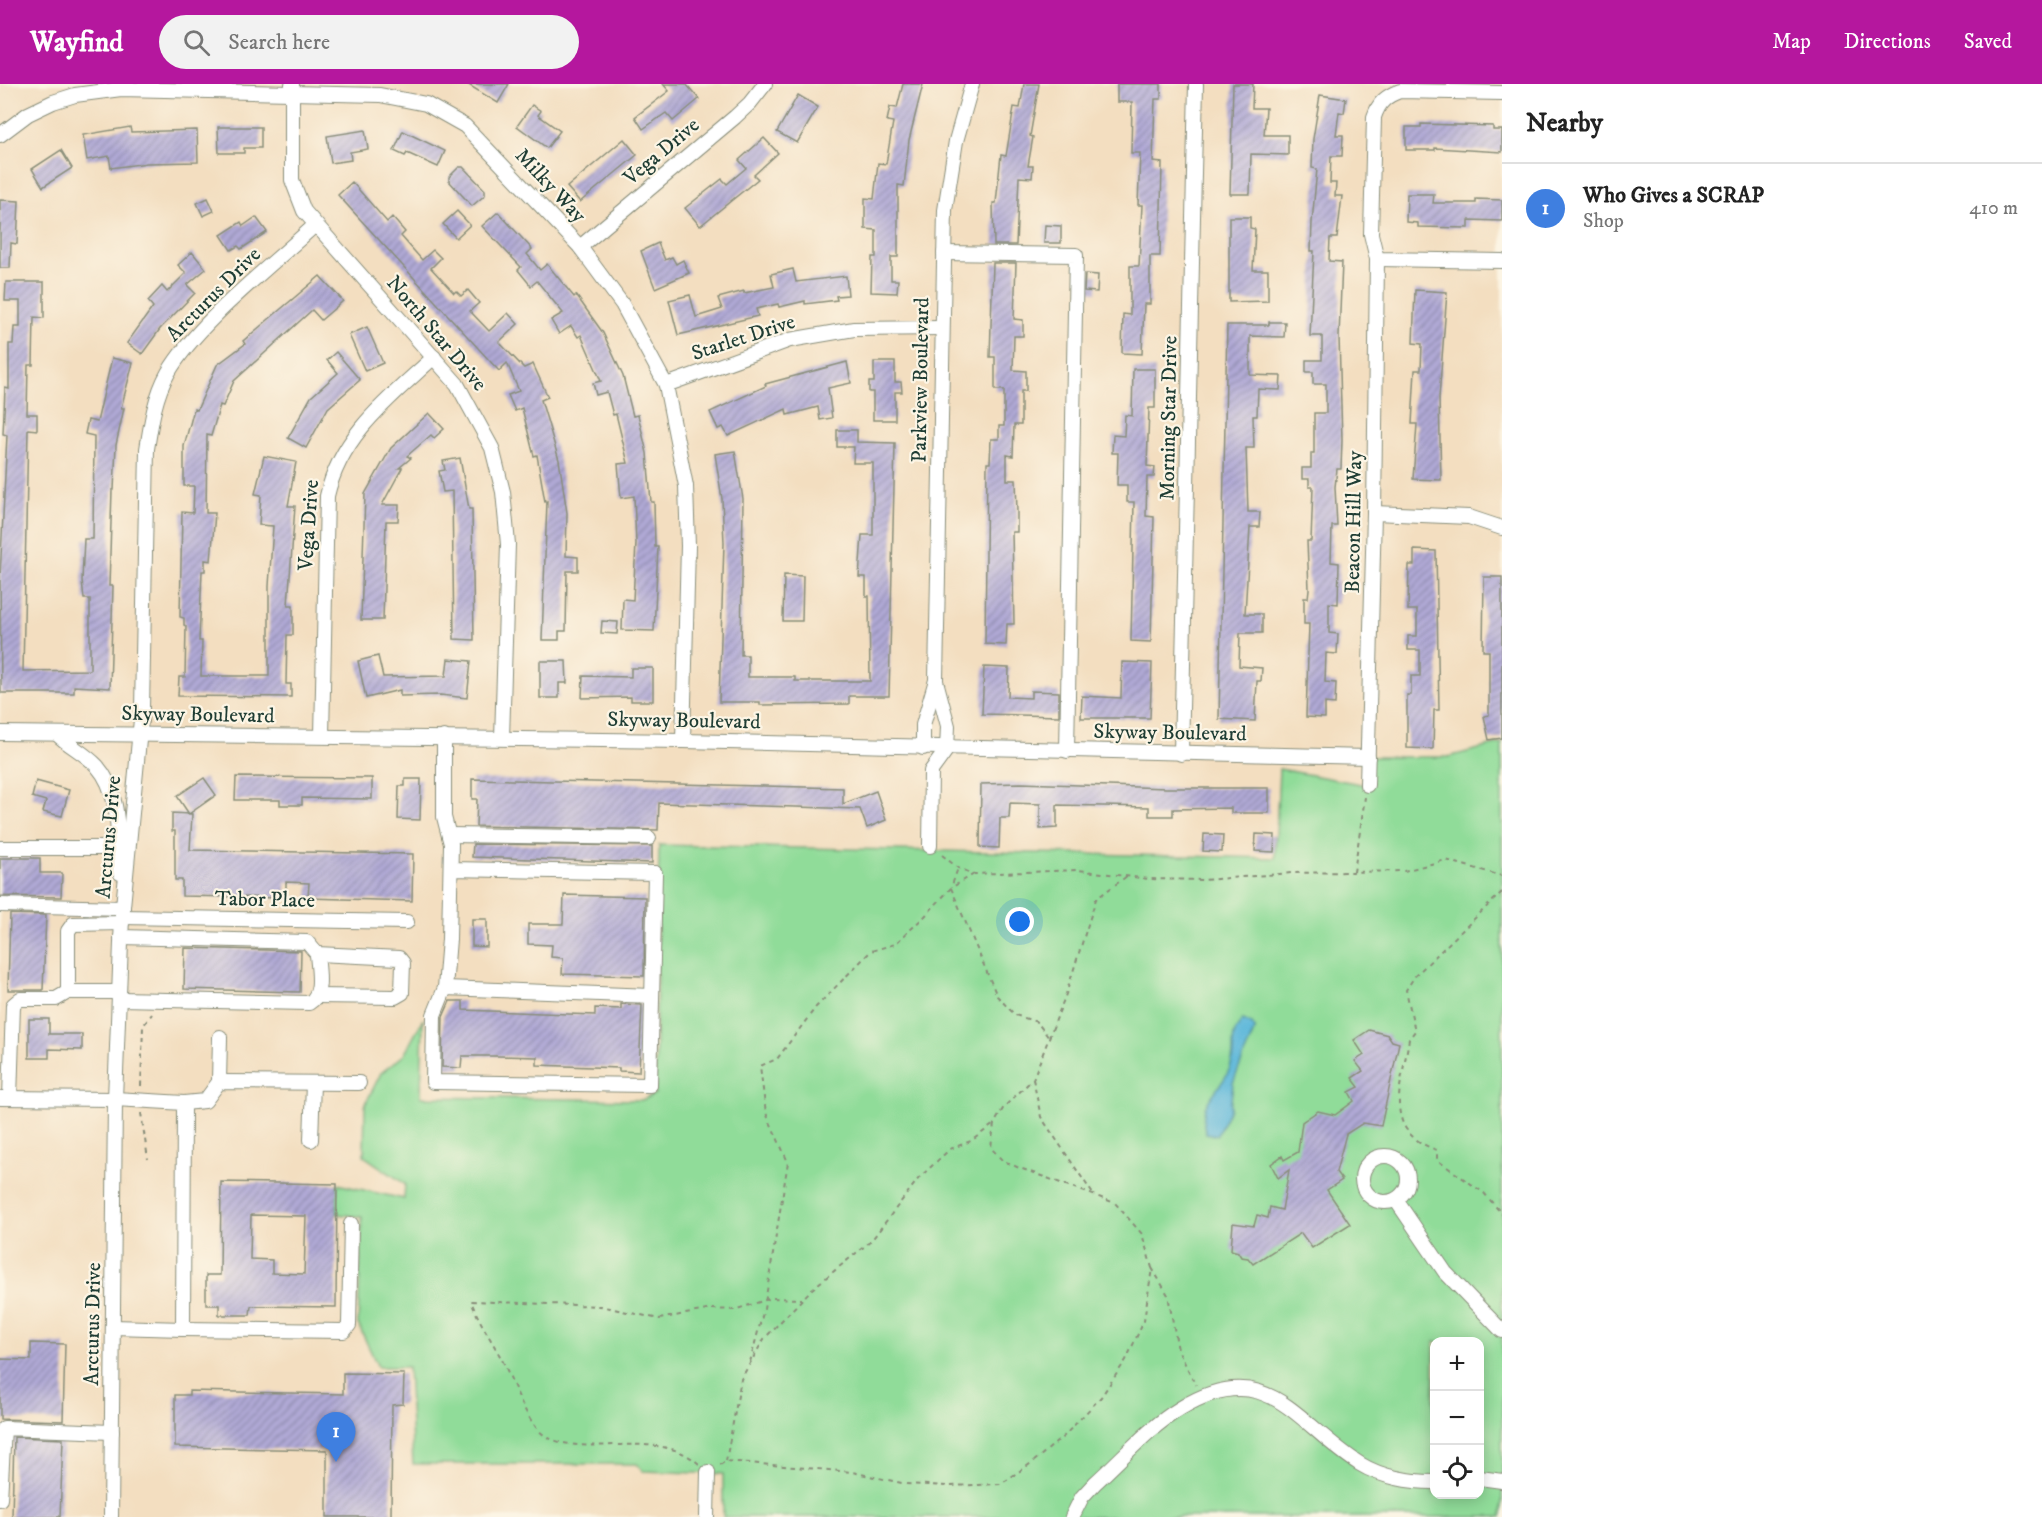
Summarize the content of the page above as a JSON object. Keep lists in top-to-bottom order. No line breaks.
{"streets":{"street":["Vega Drive","Milky Way","Arcturus Drive","North Star Drive","Starlet Drive","Parkview Boulevard","Morning Star Drive","Beacon Hill Way","Skyway Boulevard","Tabor Place"]},"crossings":[["Vega Drive","Milky Way"],["Vega Drive","North Star Drive"],["Vega Drive","Skyway Boulevard"],["Milky Way","North Star Drive"],["Milky Way","Starlet Drive"],["Milky Way","Skyway Boulevard"],["Arcturus Drive","North Star Drive"],["Arcturus Drive","Skyway Boulevard"],["Arcturus Drive","Tabor Place"],["North Star Drive","Skyway Boulevard"],["Starlet Drive","Parkview Boulevard"],["Parkview Boulevard","Skyway Boulevard"],["Morning Star Drive","Skyway Boulevard"],["Beacon Hill Way","Skyway Boulevard"]],"page":{"header":"Wayfind","search":"Search here","nav":["Map","Directions","Saved"],"heading":"Nearby","list":[{"mark":"1","name":"Who Gives a SCRAP","note":"Shop","value":"410 m"}],"map_buttons":["+","−"],"pins":"1"}}
